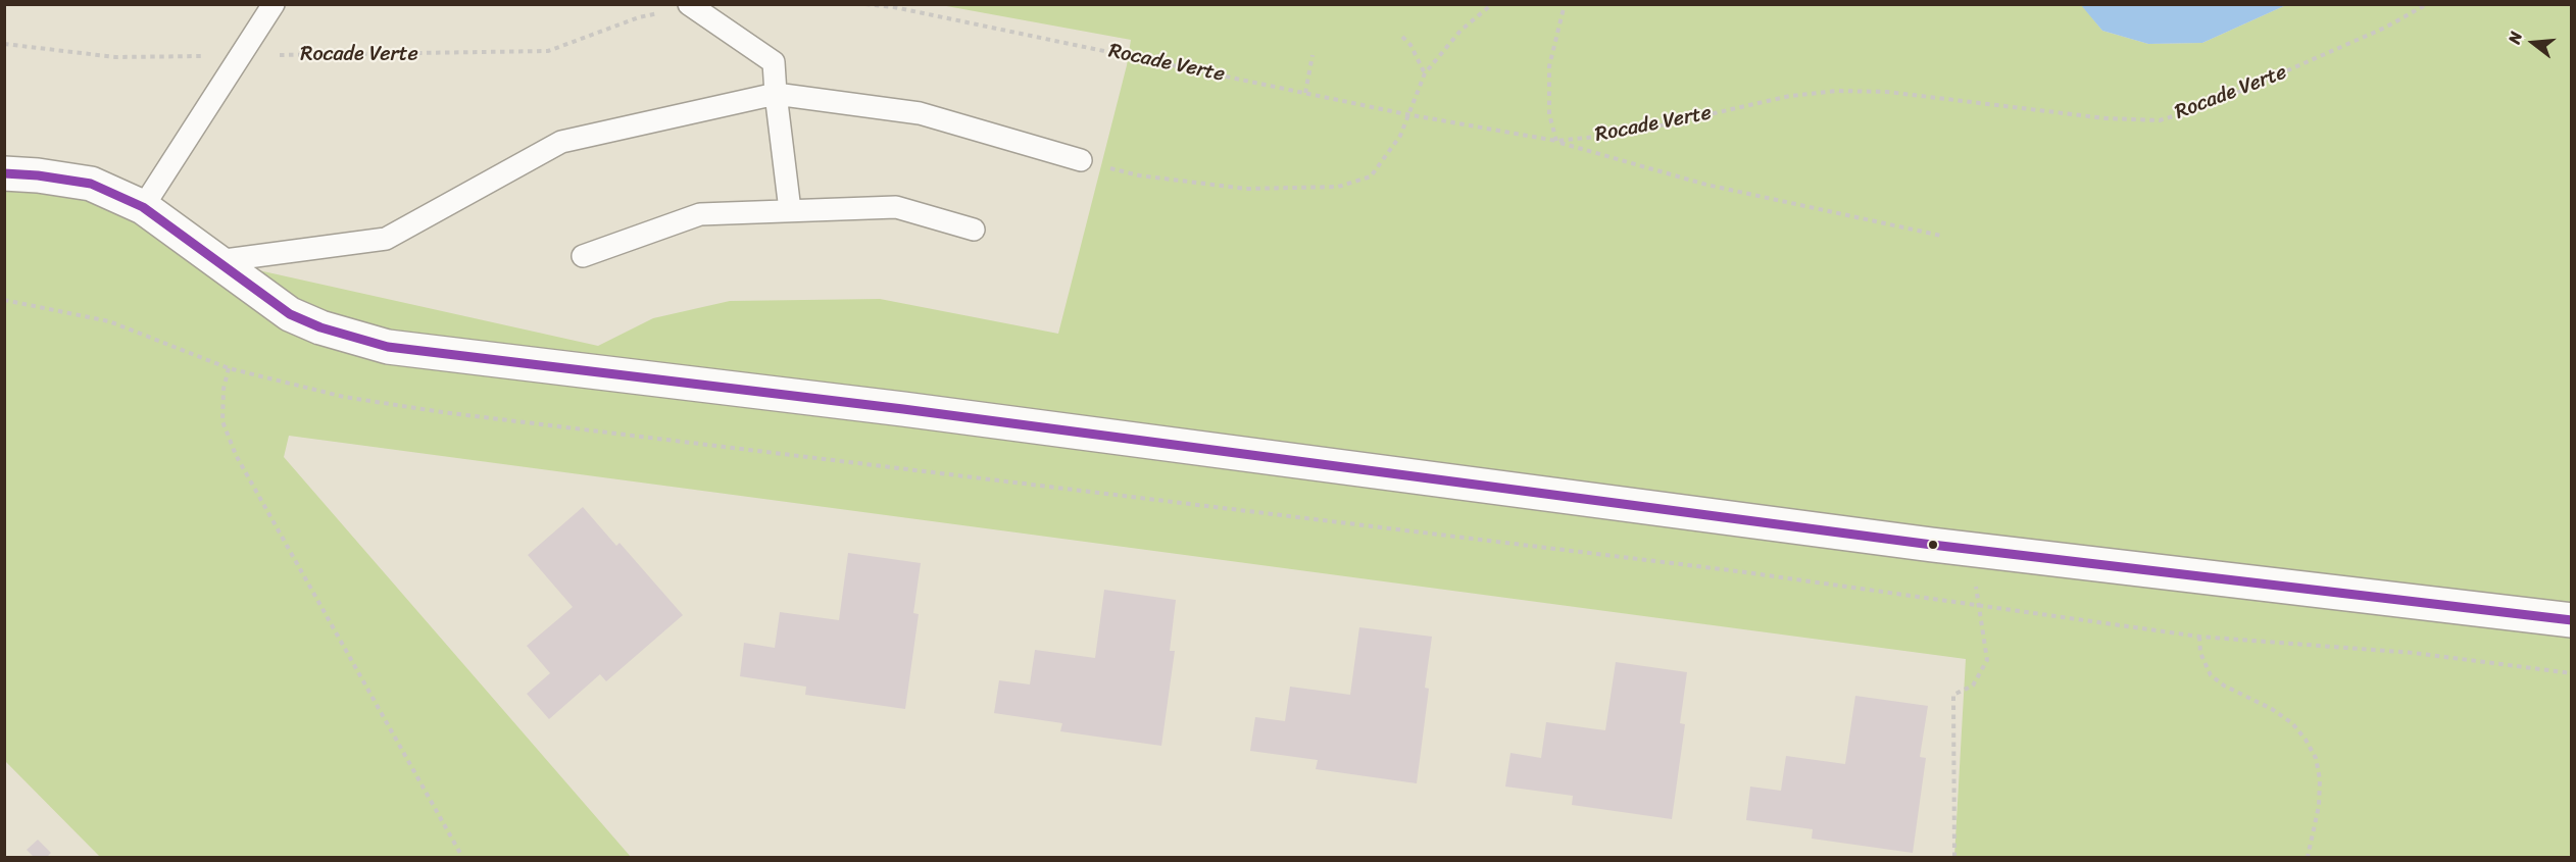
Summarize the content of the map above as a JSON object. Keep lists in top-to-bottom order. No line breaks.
{"streets":{"path":["Rocade Verte"]},"north":"left"}
